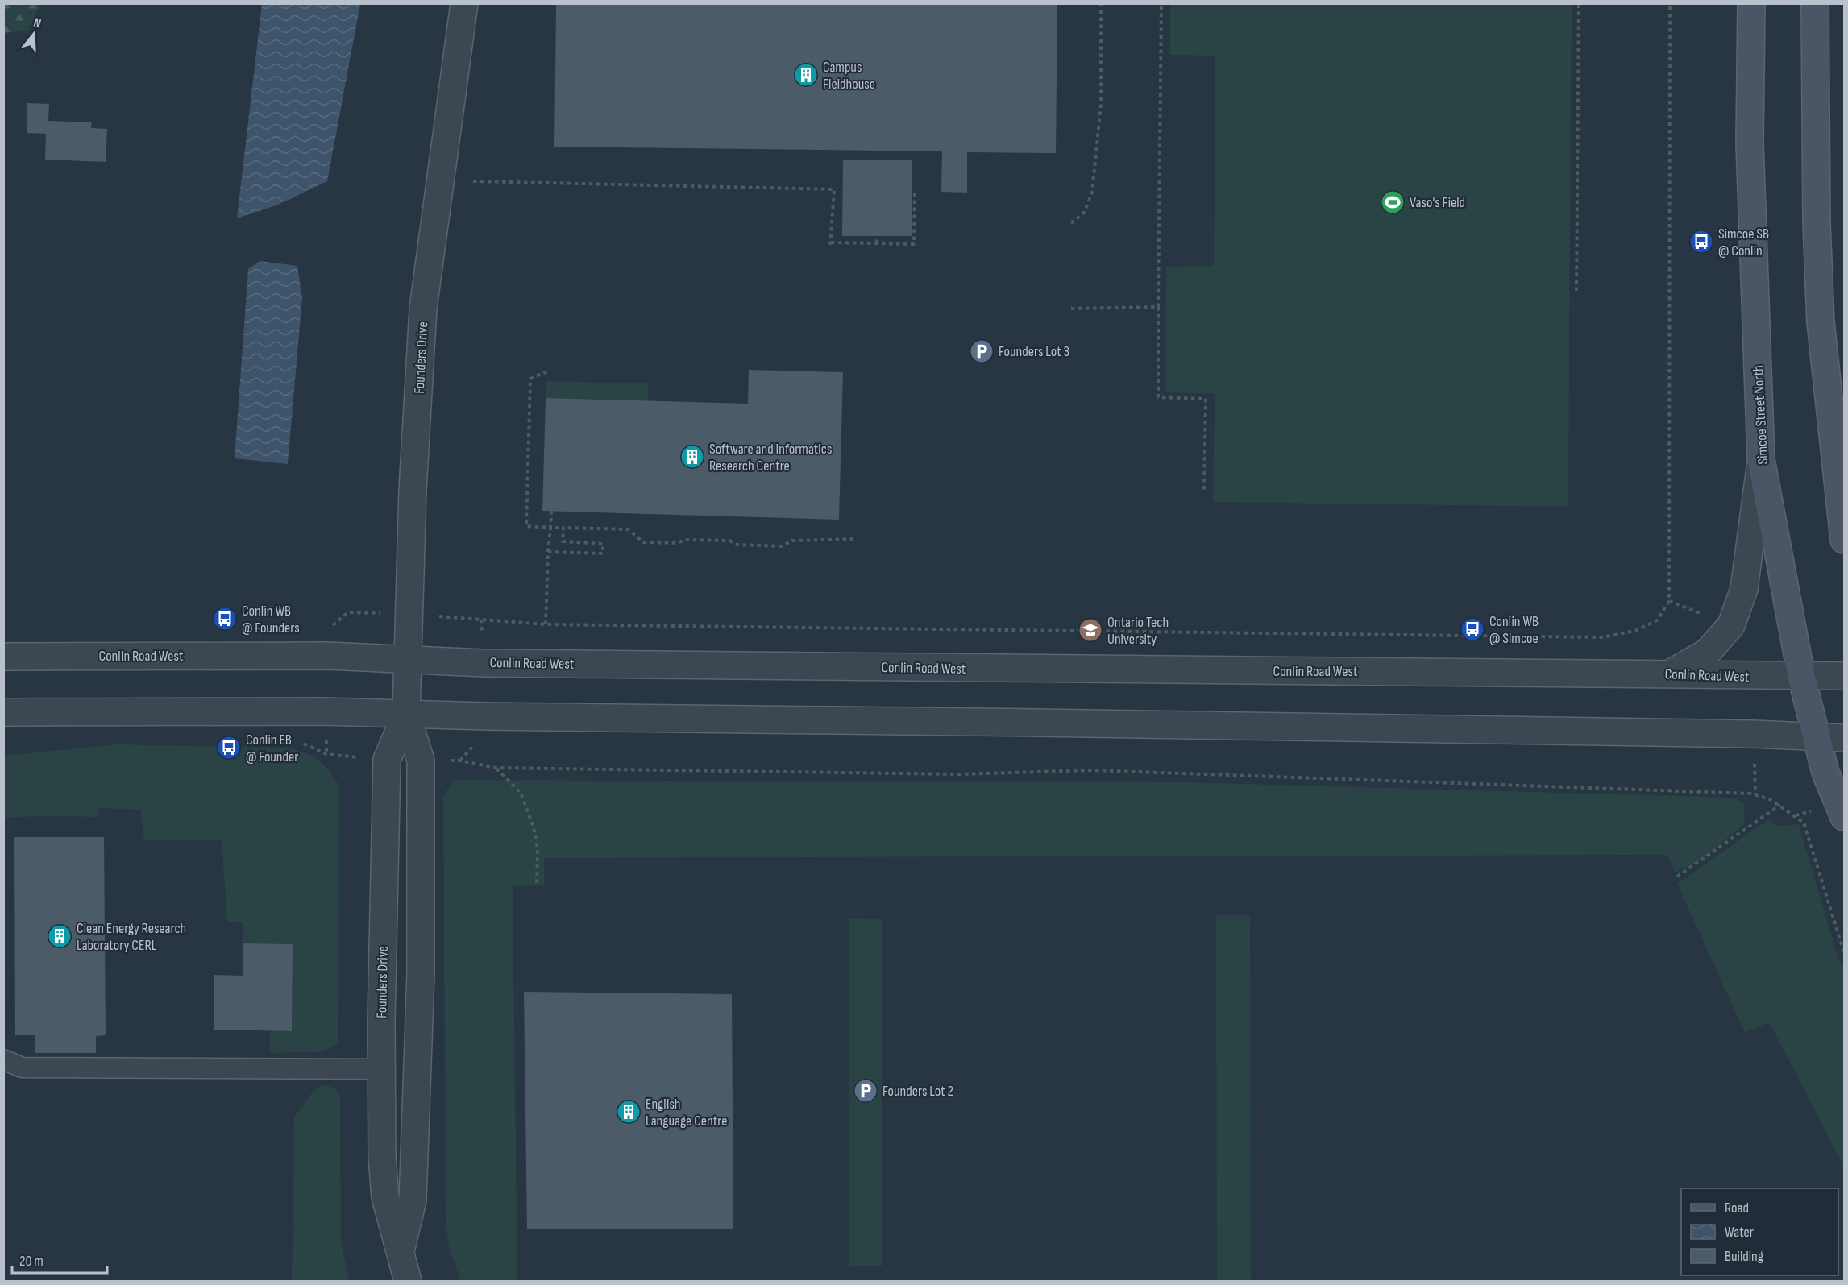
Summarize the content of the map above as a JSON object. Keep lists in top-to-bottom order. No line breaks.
{"streets":{"main road":["Simcoe Street North"],"street":["Founders Drive","Conlin Road West"]},"crossings":[["Founders Drive","Conlin Road West"],["Simcoe Street North","Conlin Road West"]],"places":{"building":["Campus Fieldhouse","Software and Informatics Research Centre","Clean Energy Research Laboratory CERL","English Language Centre"],"sports":["Vaso's Field"],"bus stop":["Simcoe SB @ Conlin","Conlin WB @ Founders","Conlin WB @ Simcoe","Conlin EB @ Founder"],"parking":["Founders Lot 3","Founders Lot 2"],"school or university":["Ontario Tech University"]},"legend":["Road","Water","Building"],"scale_bar":"20 m","north":"top"}
